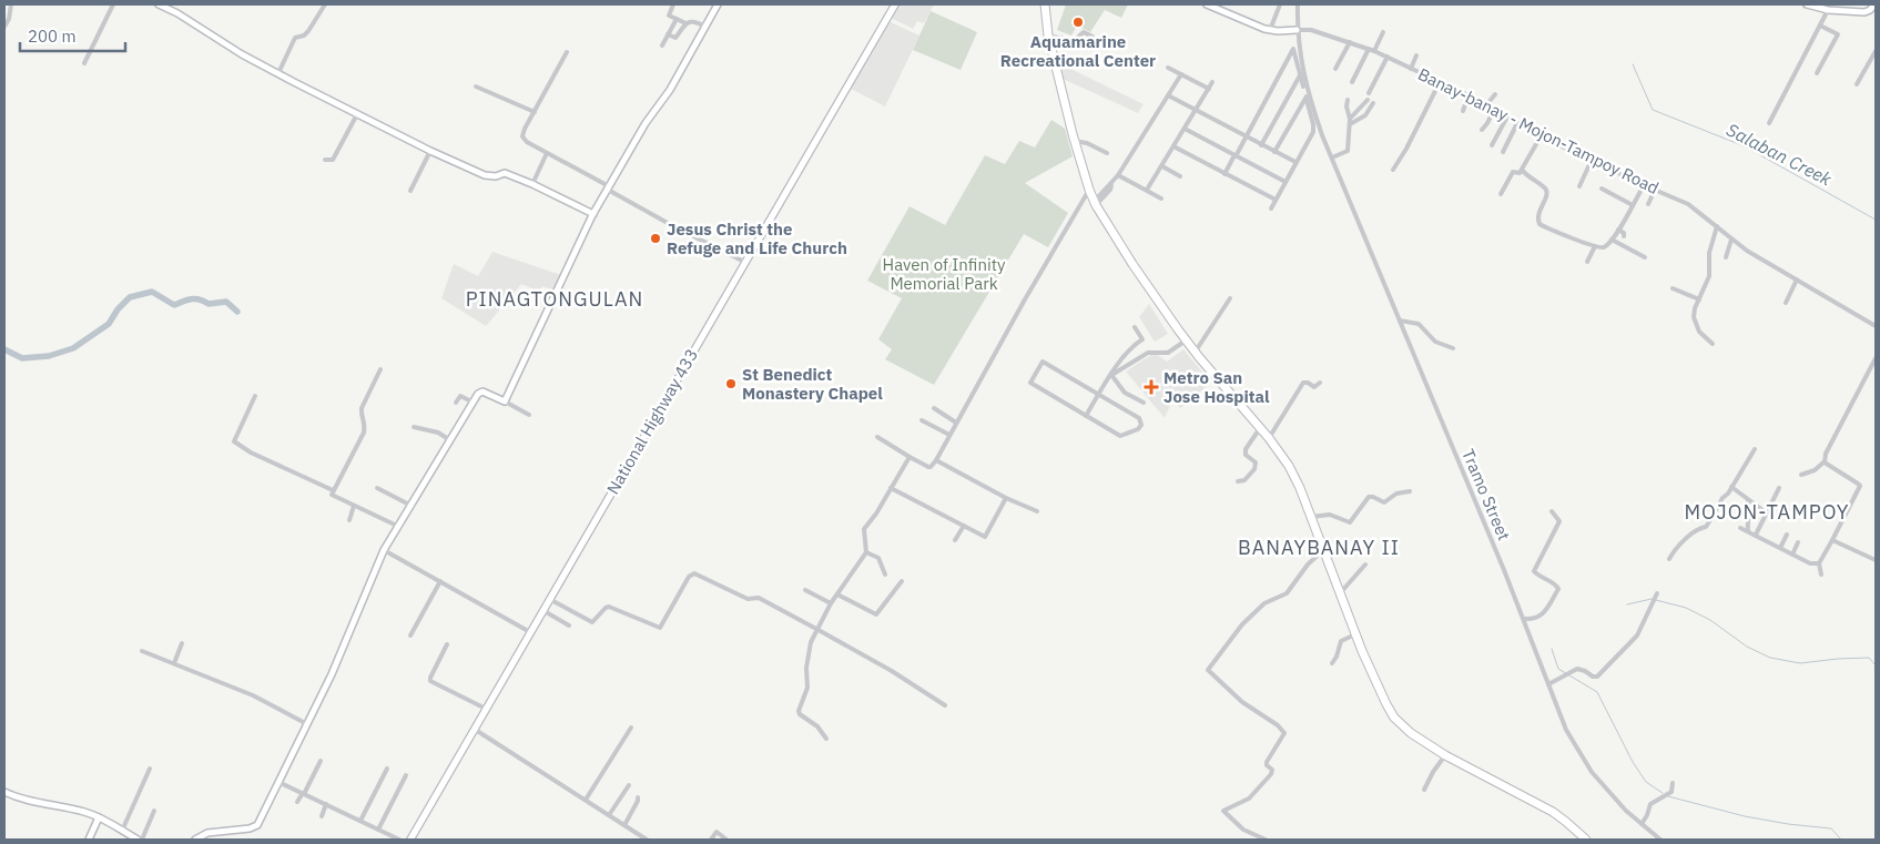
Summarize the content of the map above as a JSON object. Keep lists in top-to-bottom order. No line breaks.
{"streets":{"main road":["National Highway 433"],"street":["Banay-banay - Mojon-Tampoy Road","Tramo Street"]},"crossings":[["Banay-banay - Mojon-Tampoy Road","Tramo Street"]],"districts":["PINAGTONGULAN","MOJON-TAMPOY","BANAYBANAY II"],"water":["Salaban Creek"],"parks":["Haven of Infinity Memorial Park"],"places":{"other":["Aquamarine Recreational Center","Jesus Christ the Refuge and Life Church","St Benedict Monastery Chapel"],"health":["Metro San Jose Hospital"]},"scale_bar":"200 m"}
